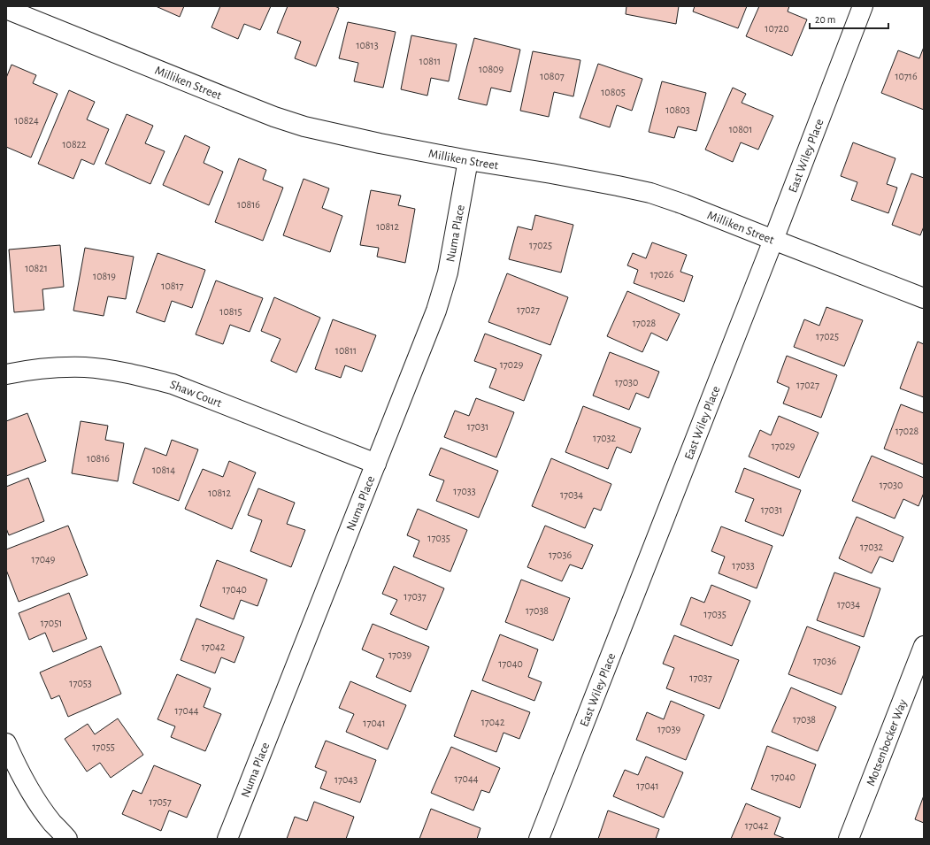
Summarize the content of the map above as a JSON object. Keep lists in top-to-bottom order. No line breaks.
{"streets":{"street":["Milliken Street","East Wiley Place","Numa Place","Shaw Court","Motsenbocker Way"]},"crossings":[["Milliken Street","East Wiley Place"],["Milliken Street","Numa Place"],["Numa Place","Shaw Court"]],"house_numbers":["10720","10813","10811","10809","10807","10716","10805","10803","10824","10801","10822","10816","10812","17025","10821","17026","10819","10817","17027","10815","17028","17025","10811","17029","17030","17027","17031","17028","17032","17029","10816","10814","17030","17033","10812","17034","17031","17035","17032","17036","17049","17033","17040","17037","17034","17038","17035","17051","17042","17039","17036","17040","17037","17053","17044","17038","17042","17041","17039","17055","17040","17044","17043","17041","17057","17042"],"scale_bar":"20 m"}
